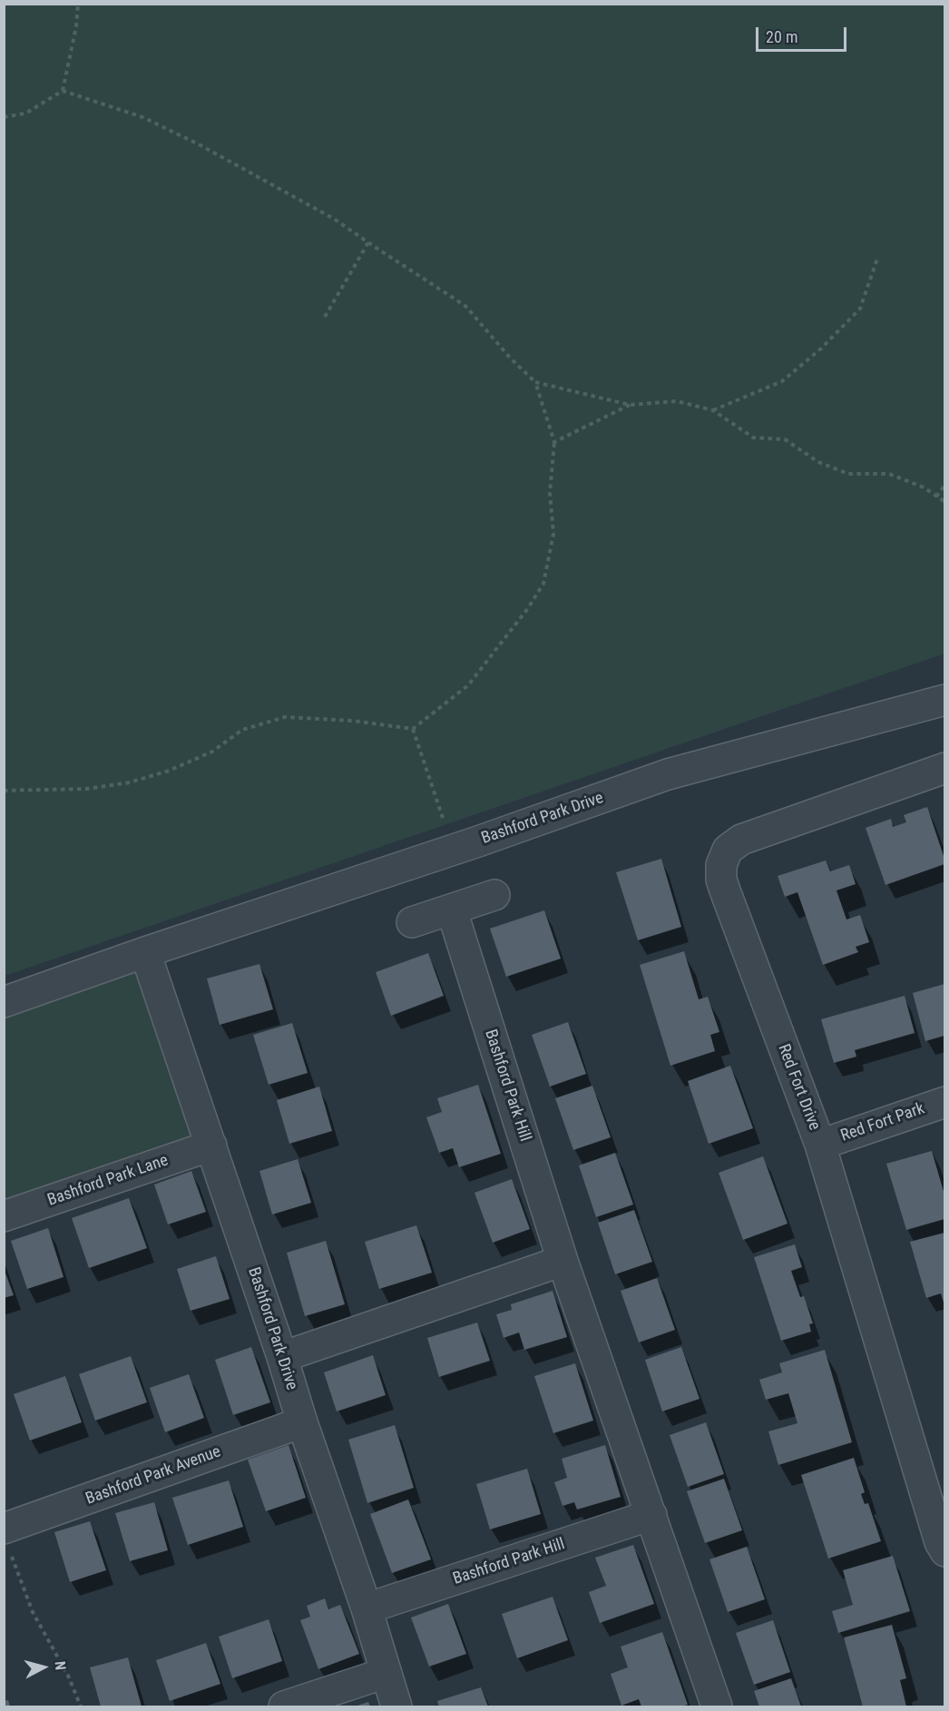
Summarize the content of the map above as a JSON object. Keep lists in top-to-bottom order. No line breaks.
{"streets":{"street":["Bashford Park Drive","Bashford Park Hill","Red Fort Drive","Red Fort Park","Bashford Park Lane","Bashford Park Avenue"]},"crossings":[["Bashford Park Drive","Bashford Park Hill"],["Bashford Park Drive","Bashford Park Lane"],["Bashford Park Drive","Bashford Park Avenue"],["Red Fort Drive","Red Fort Park"]],"scale_bar":"20 m","north":"right"}
